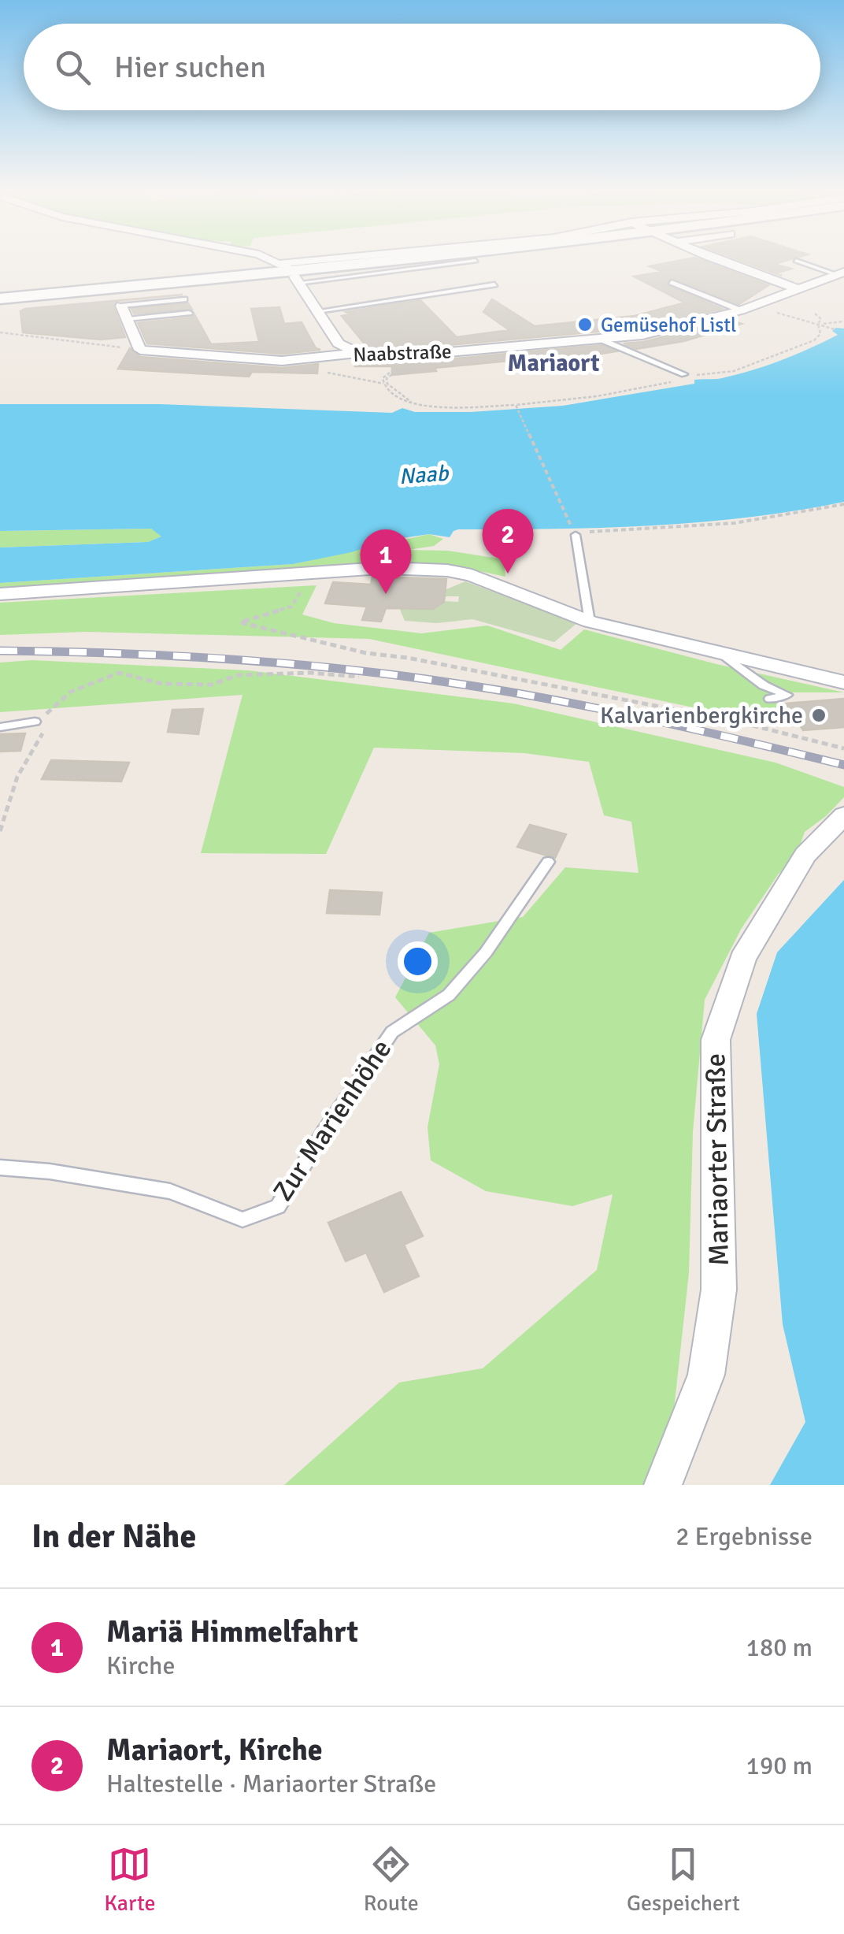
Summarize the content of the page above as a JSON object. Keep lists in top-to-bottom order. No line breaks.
{"streets":{"street":["Naabstraße","Mariaorter Straße"],"lane":["Zur Marienhöhe"]},"districts":["Mariaort"],"water":["Naab"],"places":["Gemüsehof Listl","Kalvarienbergkirche"],"page":{"search":"Hier suchen","pins":["2","1"],"heading":["In der Nähe","2 Ergebnisse"],"list":[{"mark":"1","name":"Mariä Himmelfahrt","note":"Kirche","value":"180 m"},{"mark":"2","name":"Mariaort, Kirche","note":"Haltestelle · Mariaorter Straße","value":"190 m"}],"nav":["Karte","Route","Gespeichert"]}}
